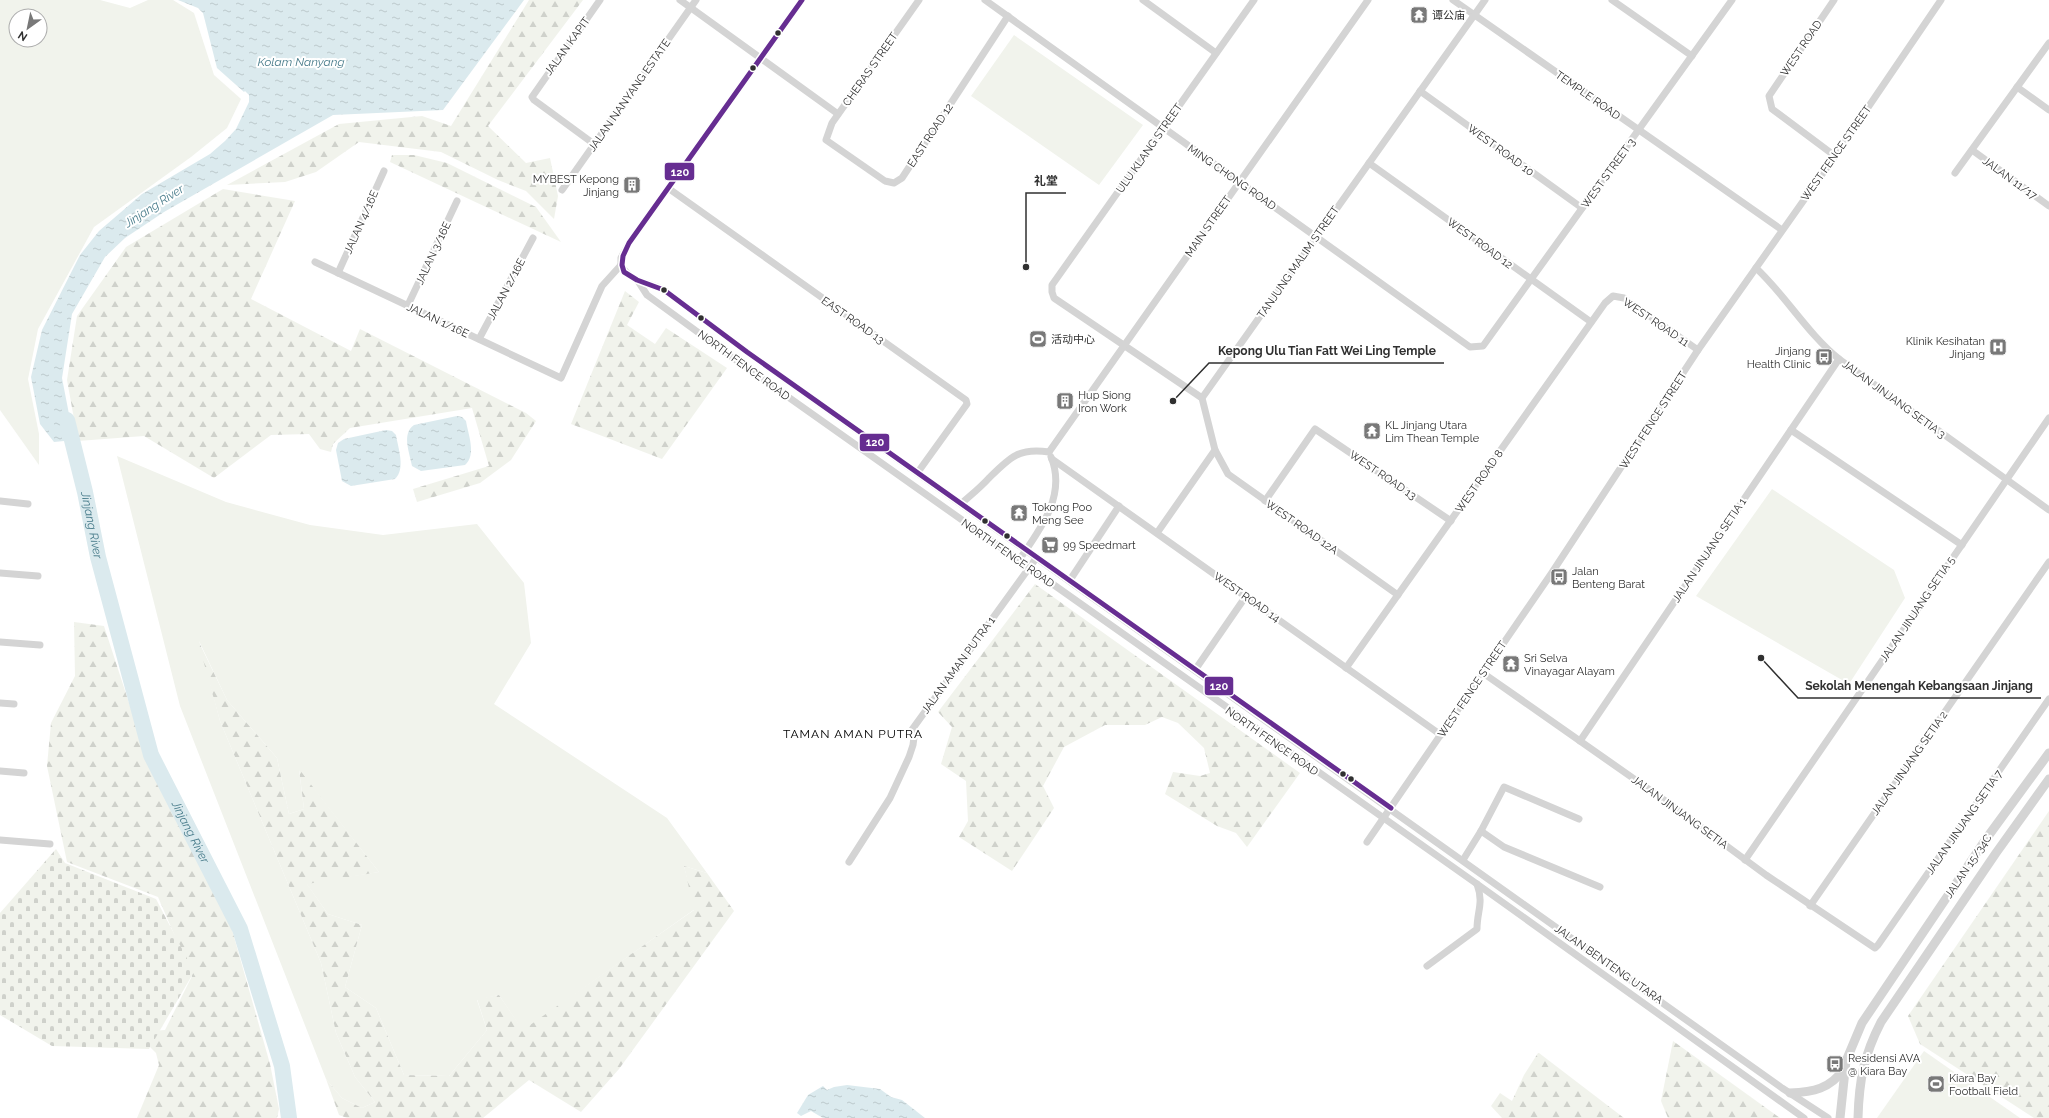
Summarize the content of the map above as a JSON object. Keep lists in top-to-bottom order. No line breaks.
{"streets":{"street":["JALAN KAPIT","WEST ROAD","CHERAS STREET","JALAN NANYANG ESTATE","TEMPLE ROAD","EAST ROAD 12","ULU KLANG STREET","WEST ROAD 10","WEST FENCE STREET","WEST STREET 3","MING CHONG ROAD","JALAN 11/17","JALAN 4/16E","MAIN STREET","WEST ROAD 12","JALAN 3/16E","TANJUNG MALIM STREET","JALAN 2/16E","JALAN 1/16E","EAST ROAD 13","WEST ROAD 11","NORTH FENCE ROAD","JALAN JINJANG SETIA 3","WEST ROAD 13","WEST ROAD 8","WEST ROAD 12A","JALAN JINJANG SETIA 1","WEST ROAD 14","JALAN JINJANG SETIA 5","JALAN AMAN PUTRA 1","JALAN JINJANG SETIA 2","JALAN JINJANG SETIA","JALAN JINJANG SETIA 7","JALAN 15/34C","JALAN BENTENG UTARA"]},"crossings":[["JALAN KAPIT","JALAN NANYANG ESTATE"],["WEST ROAD","WEST FENCE STREET"],["CHERAS STREET","EAST ROAD 12"],["TEMPLE ROAD","WEST FENCE STREET"],["TEMPLE ROAD","WEST STREET 3"],["TEMPLE ROAD","TANJUNG MALIM STREET"],["EAST ROAD 12","MING CHONG ROAD"],["ULU KLANG STREET","MING CHONG ROAD"],["ULU KLANG STREET","MAIN STREET"],["WEST ROAD 10","WEST STREET 3"],["WEST ROAD 10","TANJUNG MALIM STREET"],["WEST FENCE STREET","WEST ROAD 11"],["WEST FENCE STREET","NORTH FENCE ROAD"],["WEST FENCE STREET","JALAN JINJANG SETIA 3"],["WEST FENCE STREET","WEST ROAD 14"],["WEST FENCE STREET","JALAN JINJANG SETIA"],["WEST FENCE STREET","JALAN BENTENG UTARA"],["WEST STREET 3","MING CHONG ROAD"],["WEST STREET 3","WEST ROAD 12"],["MING CHONG ROAD","MAIN STREET"],["MING CHONG ROAD","TANJUNG MALIM STREET"],["JALAN 4/16E","JALAN 1/16E"],["MAIN STREET","WEST ROAD 14"],["WEST ROAD 12","TANJUNG MALIM STREET"],["WEST ROAD 12","WEST ROAD 8"],["JALAN 3/16E","JALAN 1/16E"],["JALAN 2/16E","JALAN 1/16E"],["JALAN 1/16E","NORTH FENCE ROAD"],["EAST ROAD 13","NORTH FENCE ROAD"],["WEST ROAD 11","WEST ROAD 8"],["NORTH FENCE ROAD","JALAN AMAN PUTRA 1"],["NORTH FENCE ROAD","JALAN BENTENG UTARA"],["JALAN JINJANG SETIA 3","JALAN JINJANG SETIA 1"],["JALAN JINJANG SETIA 3","JALAN JINJANG SETIA 5"],["WEST ROAD 13","WEST ROAD 8"],["WEST ROAD 13","WEST ROAD 12A"],["WEST ROAD 8","WEST ROAD 12A"],["WEST ROAD 8","WEST ROAD 14"],["JALAN JINJANG SETIA 1","JALAN JINJANG SETIA"],["JALAN JINJANG SETIA 5","JALAN JINJANG SETIA"],["JALAN JINJANG SETIA 2","JALAN JINJANG SETIA"],["JALAN JINJANG SETIA","JALAN JINJANG SETIA 7"]],"districts":["TAMAN AMAN PUTRA"],"water":["Kolam Nanyang","Jinjang River"],"places":{"temple":["谭公庙","KL Jinjang Utara Lim Thean Temple","Tokong Poo Meng See","Sri Selva Vinayagar Alayam"],"building":["MYBEST Kepong Jinjang","Hup Siong Iron Work"],"other":["礼堂","Kepong Ulu Tian Fatt Wei Ling Temple","Sekolah Menengah Kebangsaan Jinjang"],"sports":["活动中心","Kiara Bay Football Field"],"hospital":["Klinik Kesihatan Jinjang"],"bus stop":["Jinjang Health Clinic","Jalan Benteng Barat","Residensi AVA @ Kiara Bay"],"supermarket":["99 Speedmart"]},"lines":["transit line 120"],"north":"bottom left"}
